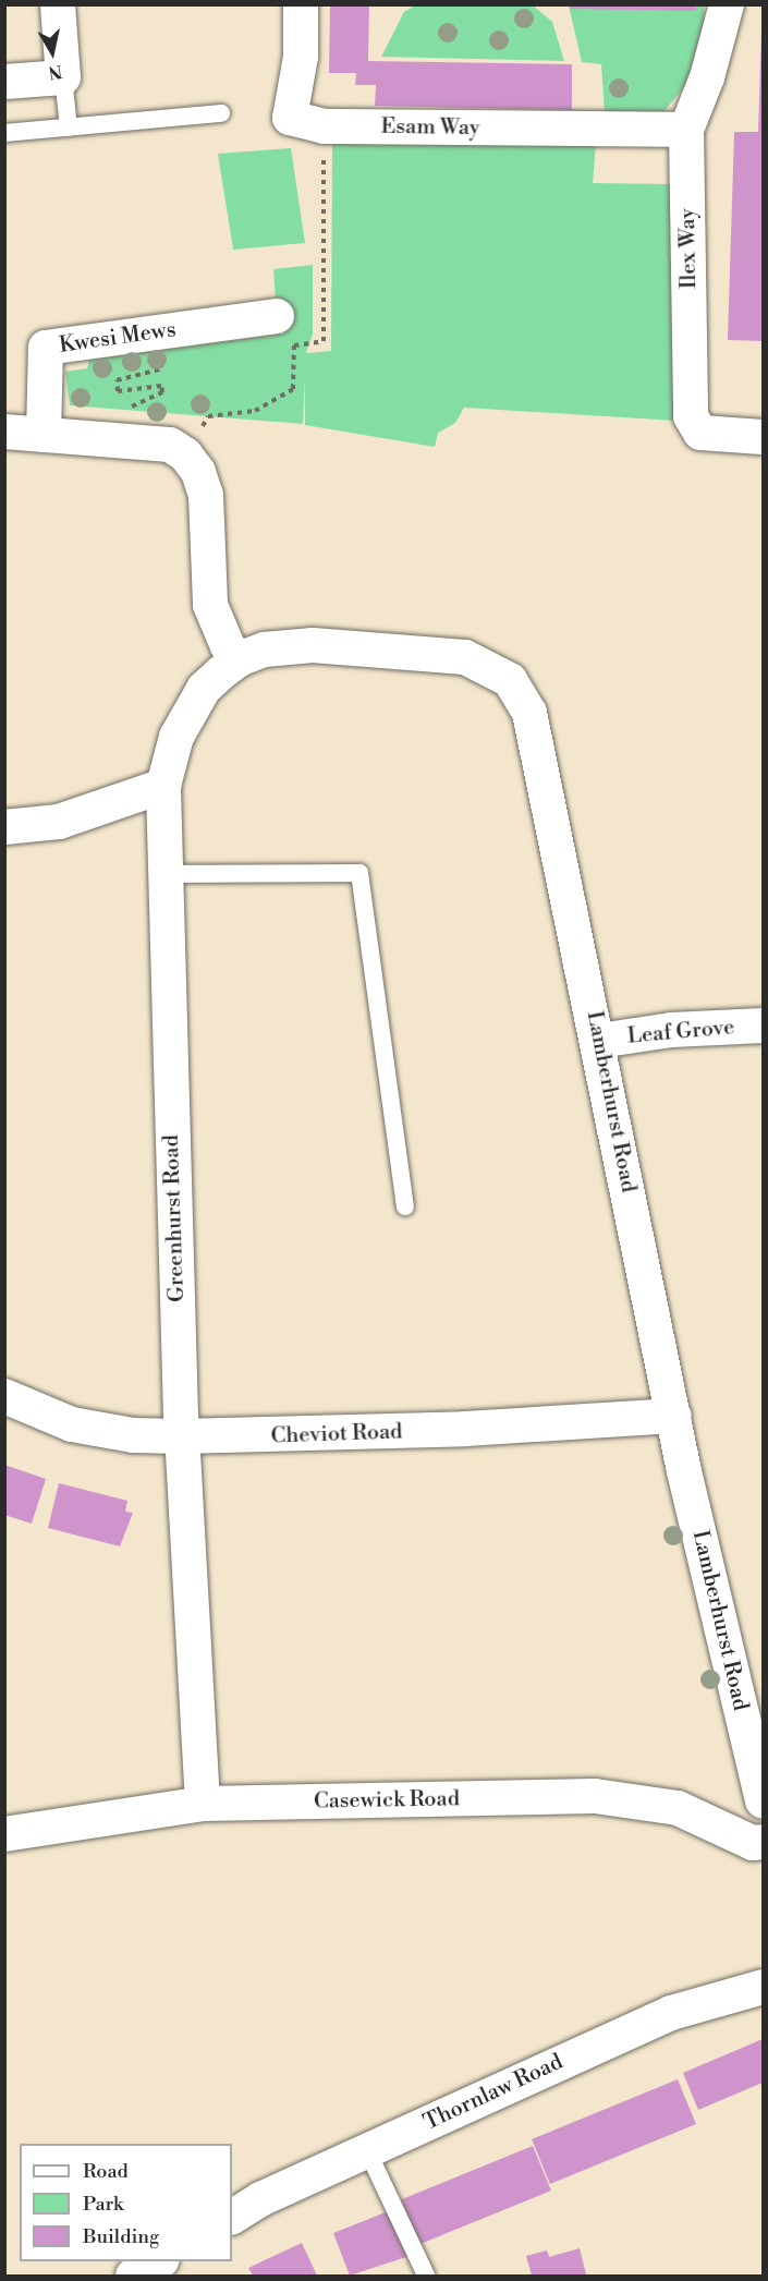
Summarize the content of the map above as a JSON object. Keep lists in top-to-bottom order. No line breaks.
{"streets":{"street":["Esam Way","Ilex Way","Kwesi Mews","Leaf Grove","Lamberhurst Road","Greenhurst Road","Cheviot Road","Casewick Road","Thornlaw Road"]},"crossings":[["Esam Way","Ilex Way"],["Leaf Grove","Lamberhurst Road"],["Lamberhurst Road","Greenhurst Road"],["Lamberhurst Road","Cheviot Road"],["Greenhurst Road","Cheviot Road"],["Greenhurst Road","Casewick Road"]],"legend":["Road","Park","Building"],"north":"bottom"}
